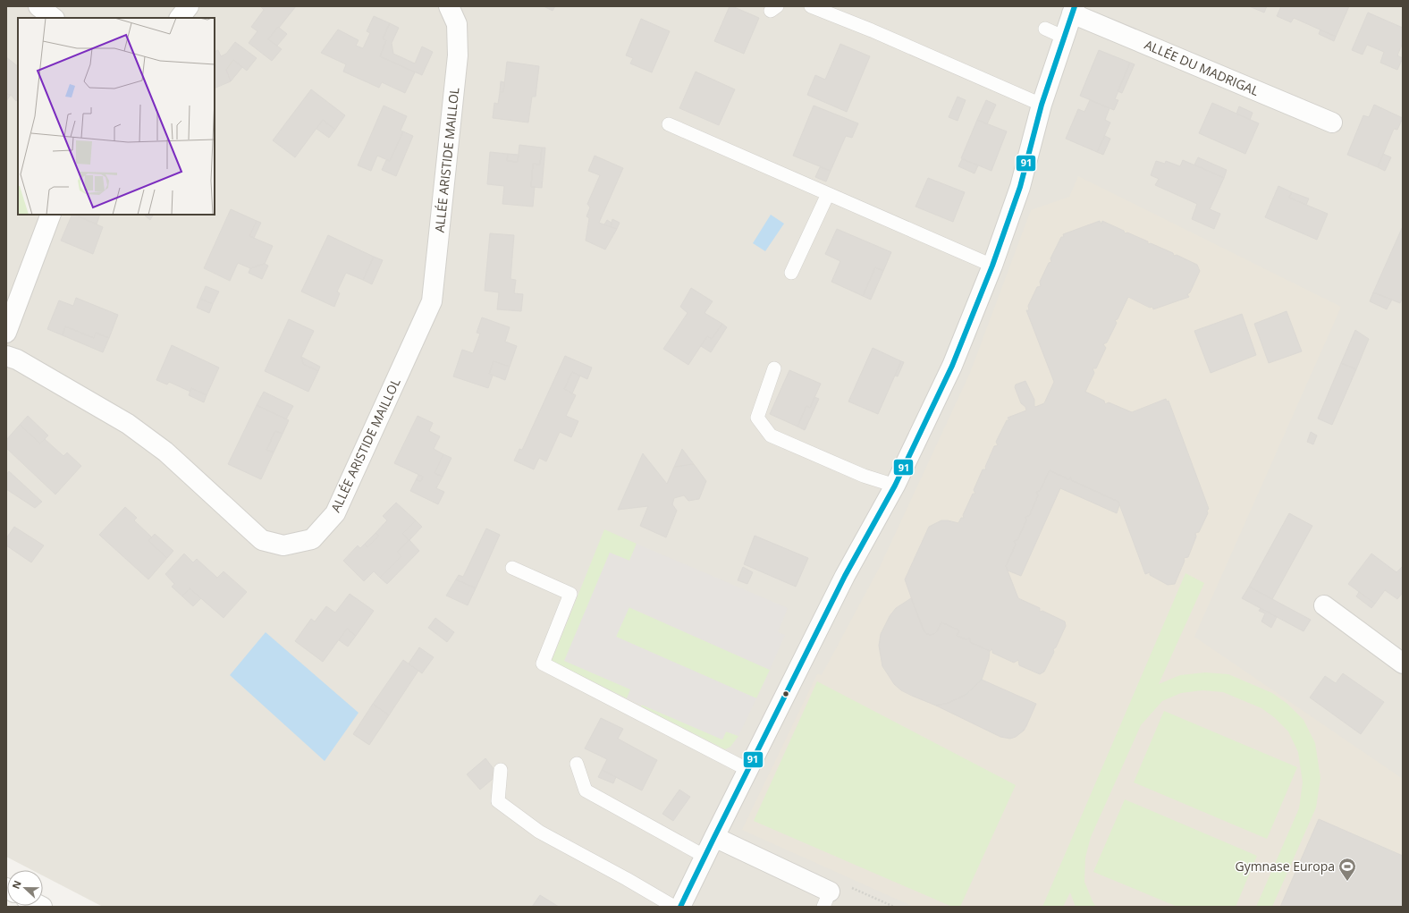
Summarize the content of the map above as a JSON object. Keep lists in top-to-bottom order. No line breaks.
{"streets":{"street":["ALLÉE DU MADRIGAL","ALLÉE ARISTIDE MAILLOL"]},"places":{"sports":["Gymnase Europa"]},"lines":["transit line 91"],"north":"left"}
